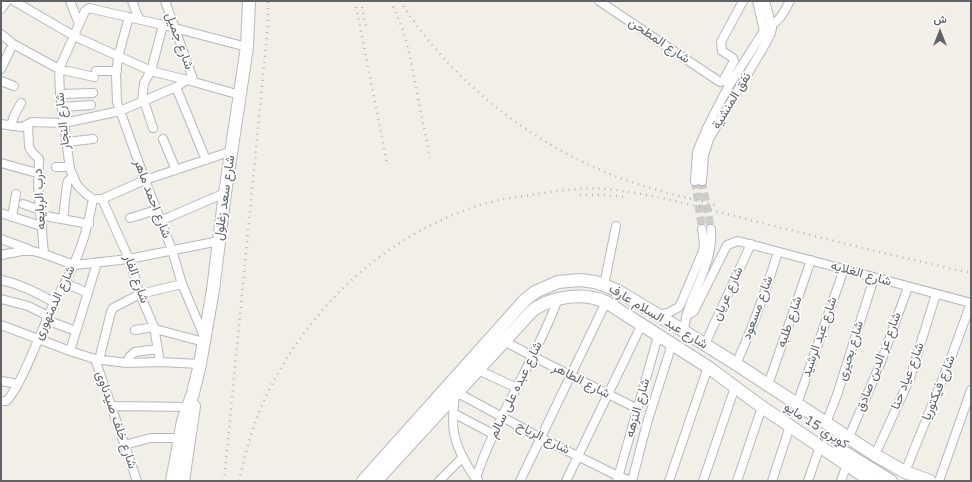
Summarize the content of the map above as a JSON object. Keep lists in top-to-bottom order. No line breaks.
{"streets":{"main road":["شارع سعد زغلول","شارع عبد السلام عارف","كوبري 15 مايو"],"street":["شارع جميل","شارع المطحن","نفق المنشية","شارع النجار","درب الربايعه","شارع احمد ماهر","شارع الغلايه","شارع الفار","شارع عريان","شارع الدمنهورى","شارع مسعود","شارع طلبه","شارع عبد الرشيد","شارع بحيرى","شارع عز الدين صادق","شارع عياد حنا","شارع الطاهر","شارع فيكتوريا","شارع عبده على سالم","شارع النزهه","شارع خلف صيدناوى","شارع الرياح"]},"crossings":[["شارع النجار","شارع احمد ماهر"],["شارع النجار","شارع الدمنهورى"],["شارع سعد زغلول","شارع احمد ماهر"],["شارع الغلايه","شارع عريان"],["شارع الغلايه","شارع مسعود"],["شارع الغلايه","شارع طلبه"],["شارع الغلايه","شارع عبد الرشيد"],["شارع الغلايه","شارع بحيرى"],["شارع الغلايه","شارع عز الدين صادق"],["شارع الغلايه","شارع عياد حنا"],["شارع الغلايه","شارع فيكتوريا"],["شارع عريان","شارع عبد السلام عارف"],["شارع مسعود","شارع عبد السلام عارف"],["شارع مسعود","كوبري 15 مايو"],["شارع عبد السلام عارف","شارع طلبه"],["شارع عبد السلام عارف","شارع عبد الرشيد"],["شارع عبد السلام عارف","شارع بحيرى"],["شارع عبد السلام عارف","شارع عز الدين صادق"],["شارع عبد السلام عارف","شارع عياد حنا"],["شارع عبد السلام عارف","شارع الطاهر"],["شارع عبد السلام عارف","شارع فيكتوريا"],["شارع عبد السلام عارف","شارع عبده على سالم"],["شارع عبد السلام عارف","شارع النزهه"],["شارع عبد السلام عارف","كوبري 15 مايو"],["شارع عبد السلام عارف","شارع الرياح"],["شارع عبد الرشيد","كوبري 15 مايو"],["شارع الطاهر","شارع عبده على سالم"],["شارع الطاهر","شارع النزهه"],["شارع فيكتوريا","كوبري 15 مايو"],["شارع عبده على سالم","شارع الرياح"],["شارع النزهه","شارع الرياح"]],"north":"top"}
